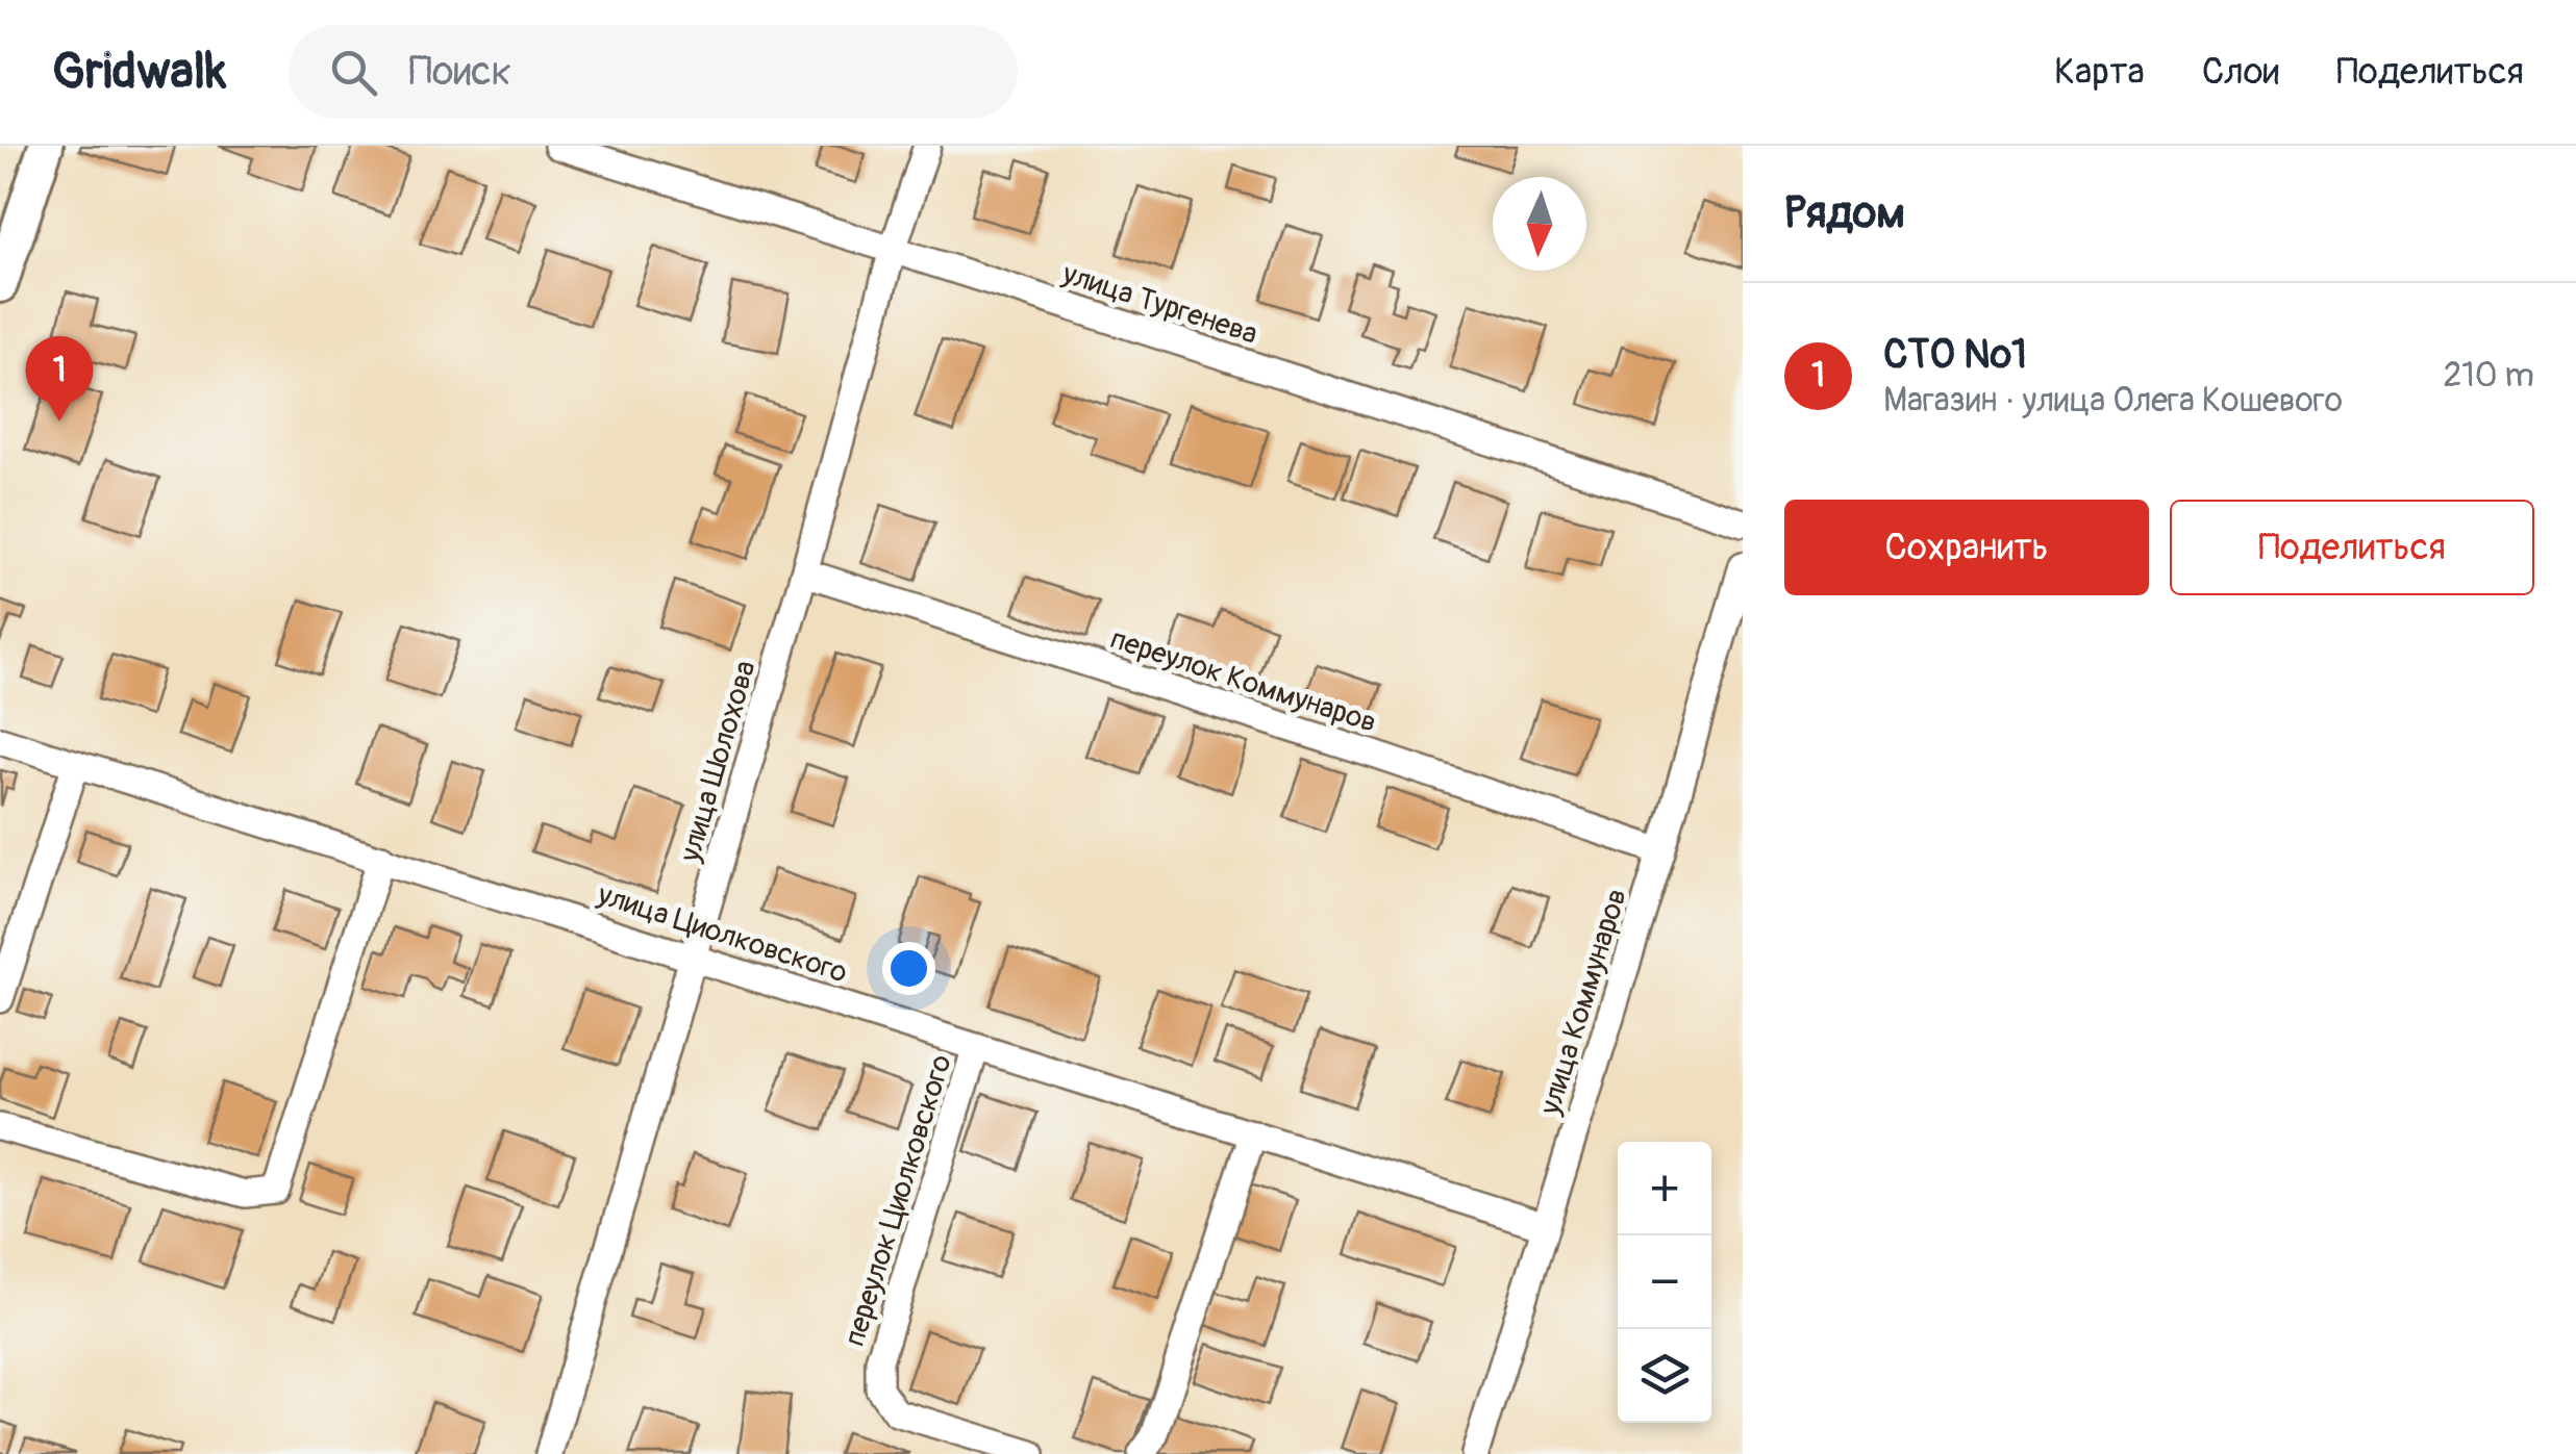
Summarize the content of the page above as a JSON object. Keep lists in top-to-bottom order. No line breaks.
{"streets":{"street":["улица Тургенева","переулок Коммунаров","улица Шолохова","улица Циолковского","улица Коммунаров","переулок Циолковского"]},"crossings":[["улица Тургенева","улица Шолохова"],["переулок Коммунаров","улица Шолохова"],["переулок Коммунаров","улица Коммунаров"],["улица Шолохова","улица Циолковского"],["улица Циолковского","улица Коммунаров"],["улица Циолковского","переулок Циолковского"]],"north":"bottom","page":{"header":"Gridwalk","search":"Поиск","nav":["Карта","Слои","Поделиться"],"heading":"Рядом","list":[{"mark":"1","name":"СТО №1","note":"Магазин · улица Олега Кошевого","value":"210 m"}],"pins":"1","buttons":["Сохранить","Поделиться"],"map_buttons":["+","−"]}}
